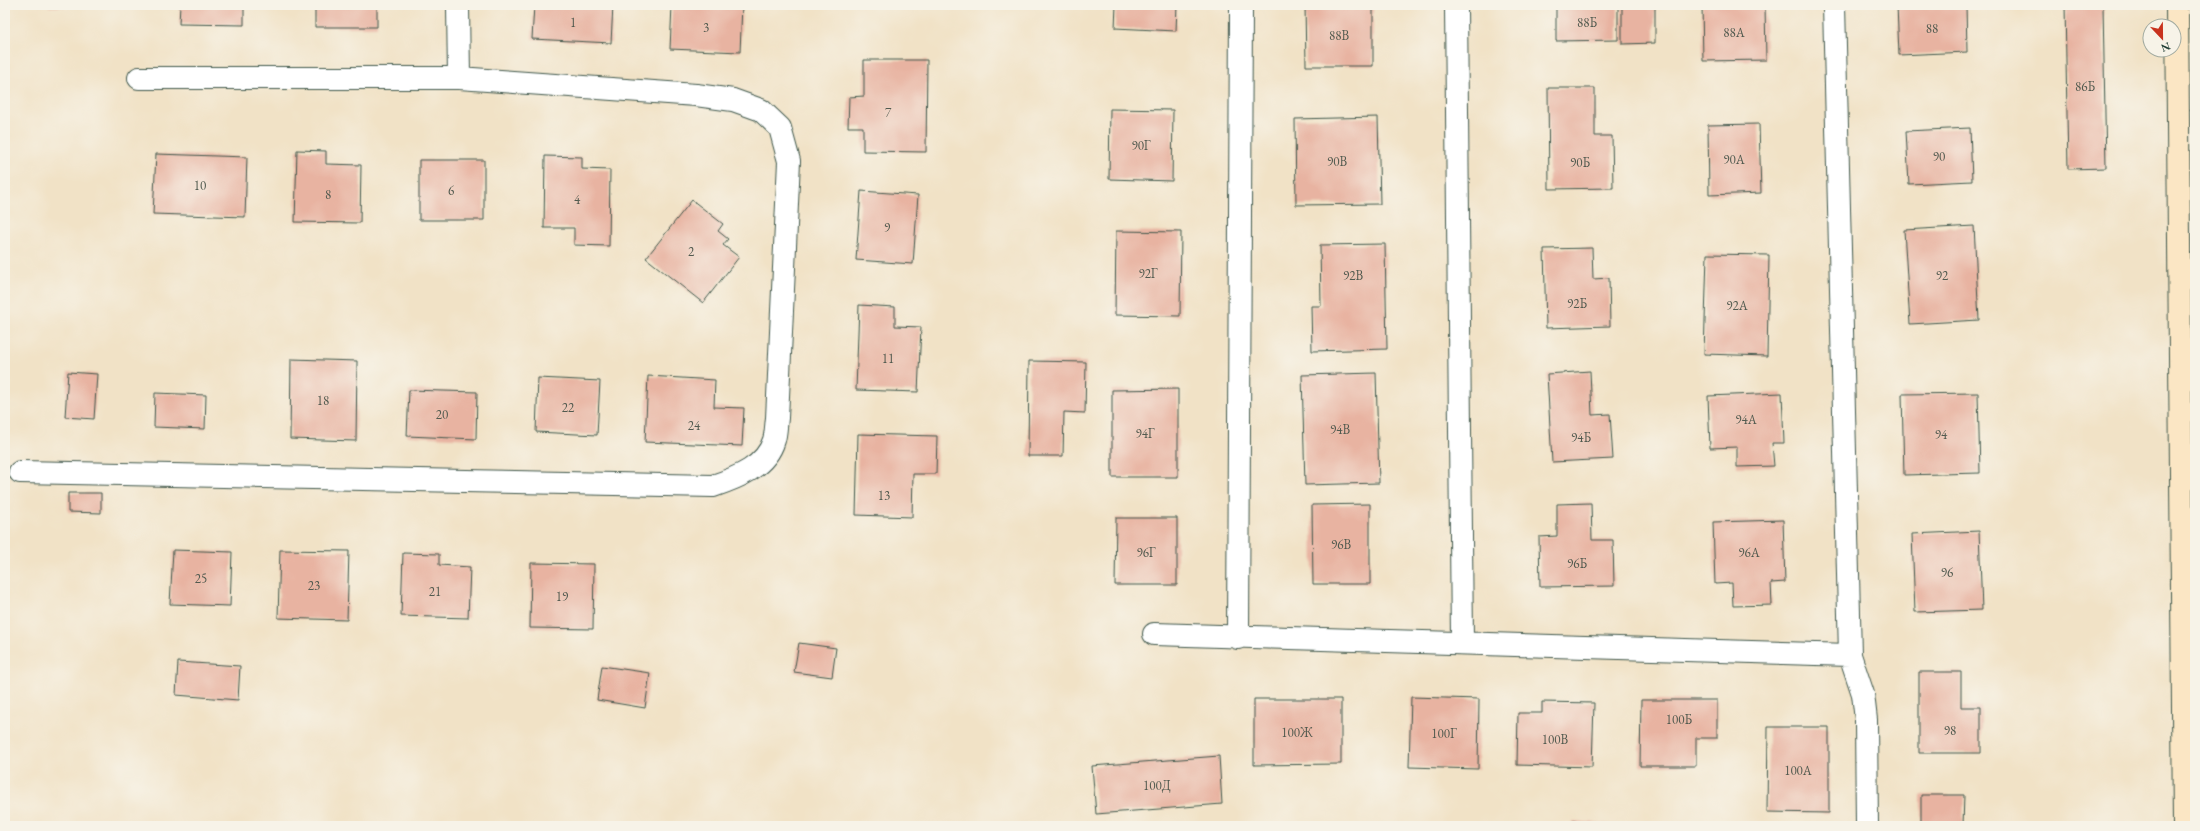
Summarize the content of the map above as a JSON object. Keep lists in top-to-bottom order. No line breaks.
{"house_numbers":["1","88Б","3","88","88А","88В","86Б","7","90Г","90","90А","90В","90Б","10","6","8","4","9","2","92Г","92В","92","92Б","92А","11","18","22","20","94А","24","94В","94Г","94","94Б","13","96В","96Г","96А","96Б","96","25","23","21","19","100Б","98","100Ж","100Г","100В","100А","100Д"],"north":"bottom"}
